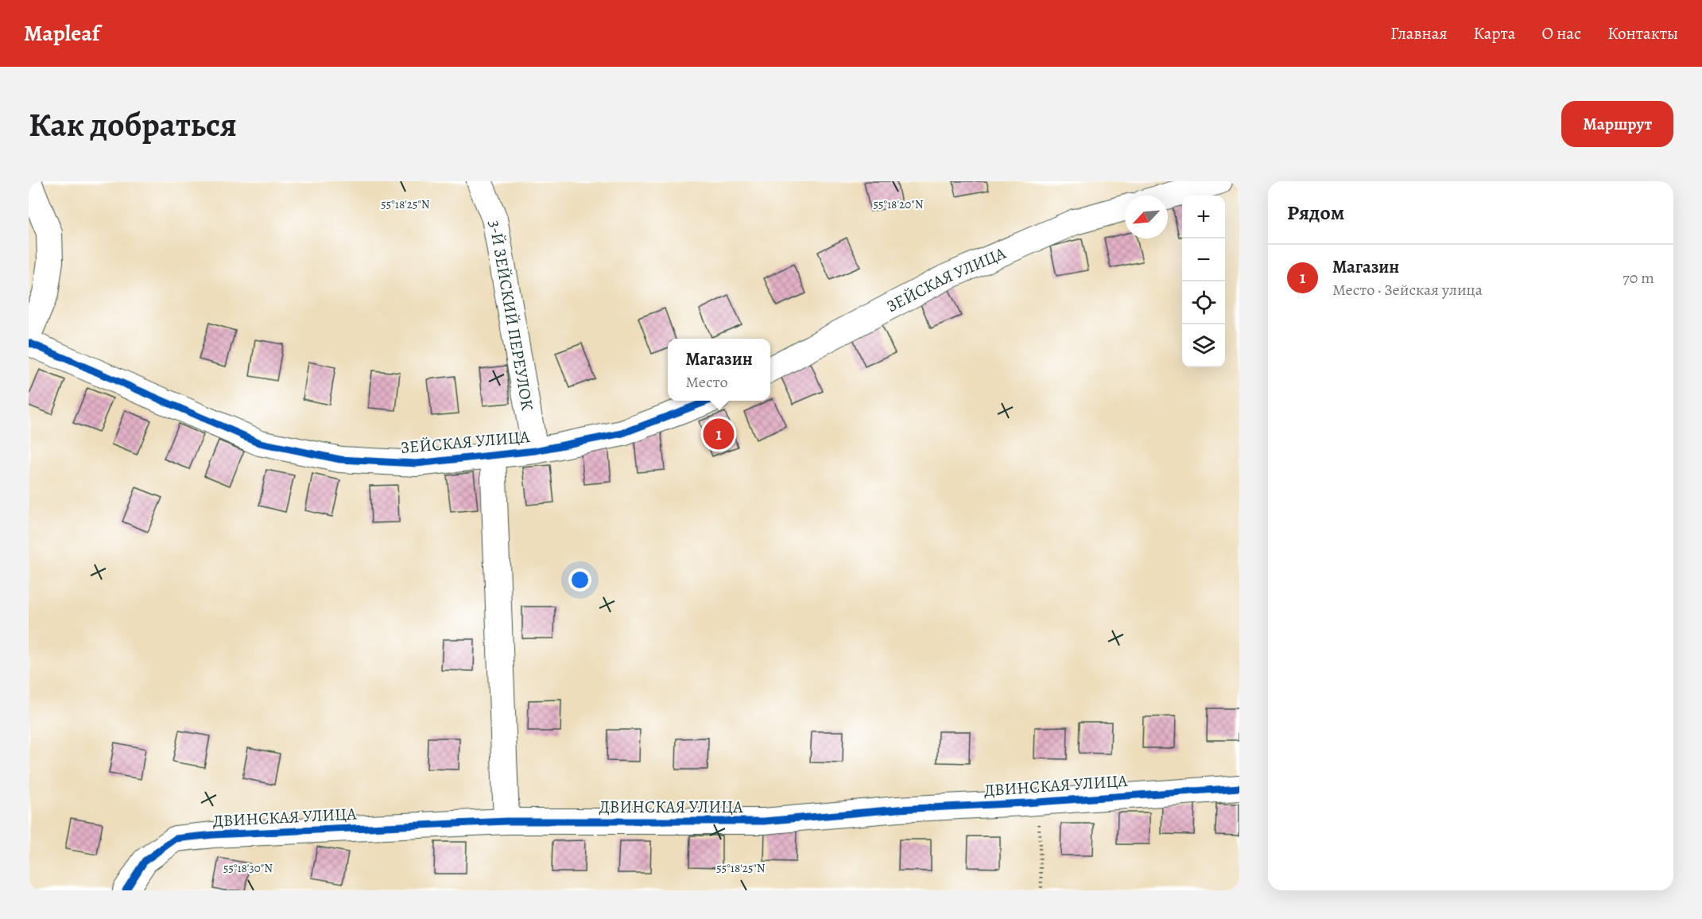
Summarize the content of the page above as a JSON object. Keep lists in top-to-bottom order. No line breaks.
{"streets":{"street":["ЗЕЙСКАЯ УЛИЦА","3-Й ЗЕЙСКИЙ ПЕРЕУЛОК","ДВИНСКАЯ УЛИЦА"]},"crossings":[["ЗЕЙСКАЯ УЛИЦА","3-Й ЗЕЙСКИЙ ПЕРЕУЛОК"]],"north":"bottom left","page":{"header":"Mapleaf","nav":["Главная","Карта","О нас","Контакты"],"buttons":"Маршрут","title":"Как добраться","heading":"Рядом","map_buttons":["+","−"],"list":[{"mark":"1","name":"Магазин","note":"Место · Зейская улица","value":"70 m"}],"popup":["Магазин","Место"],"pins":"1"},"coordinates":["55°18'20\"N","55°18'25\"N","55°18'30\"N"]}
